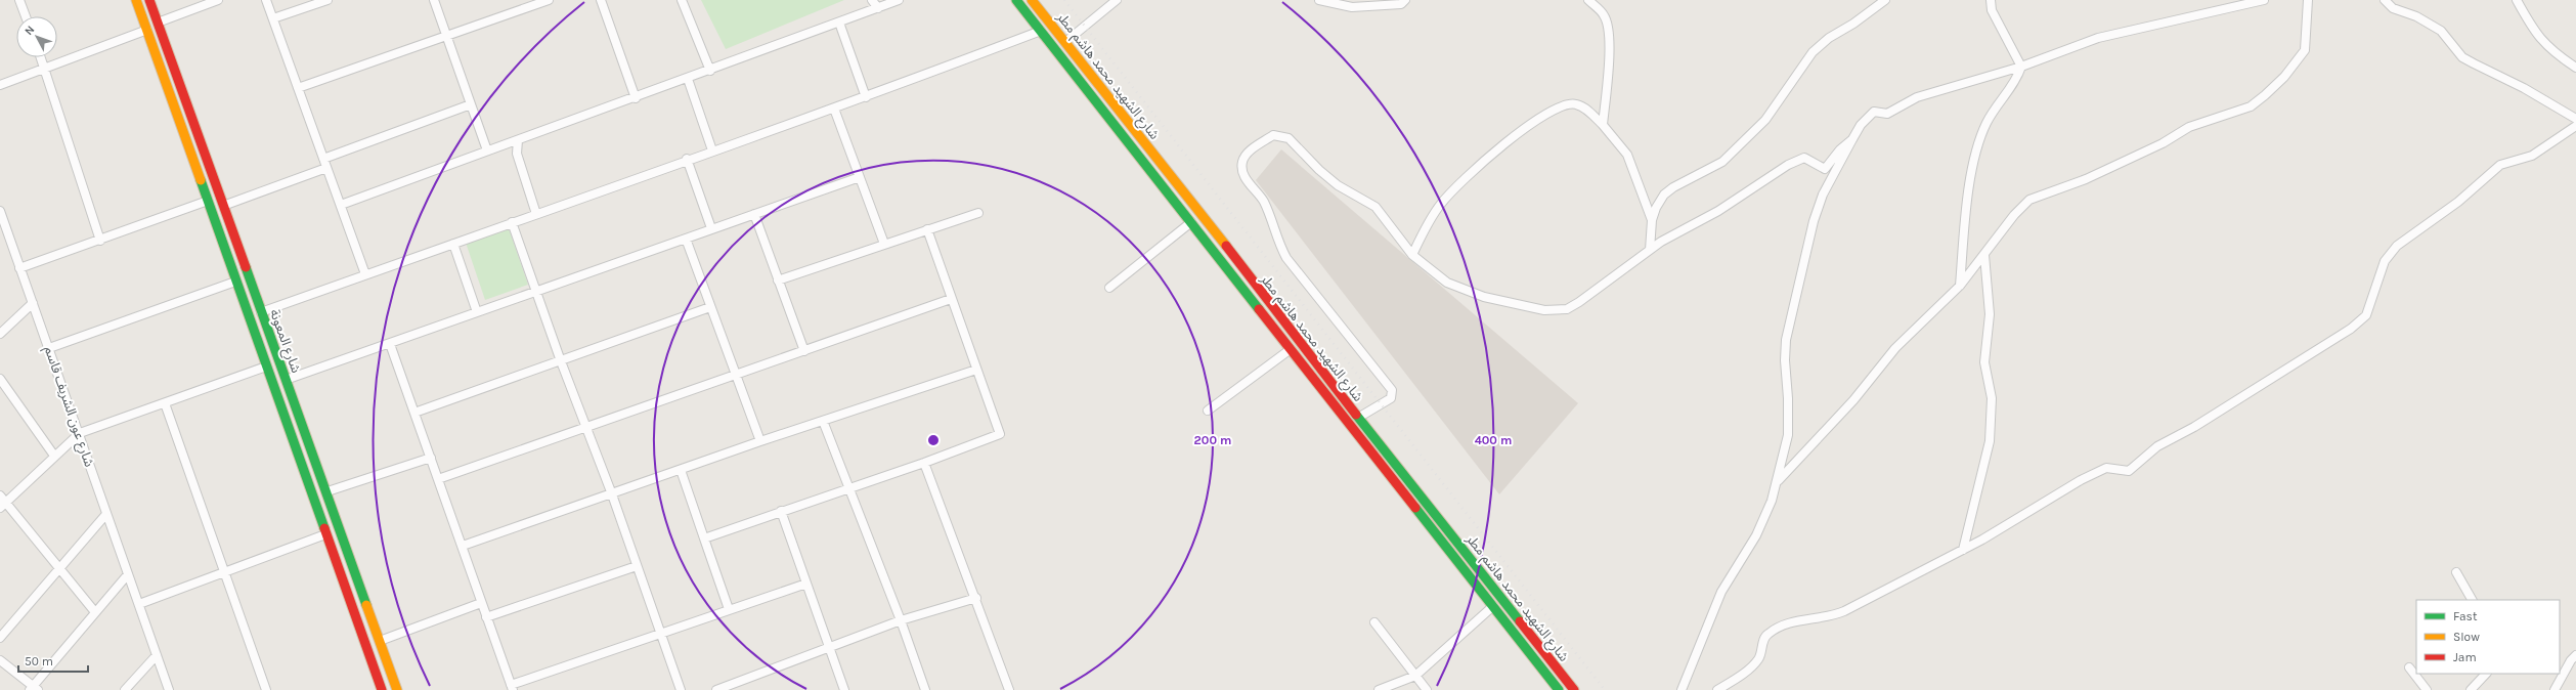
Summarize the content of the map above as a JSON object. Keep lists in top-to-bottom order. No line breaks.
{"streets":{"main road":["شارع الشهيد محمد هاشم مطر","شارع المعونة"],"street":["شارع عون الشريف قاسم"]},"legend":["Fast","Slow","Jam"],"scale_bar":"50 m","north":"top left","rings":["200 m","400 m"]}
